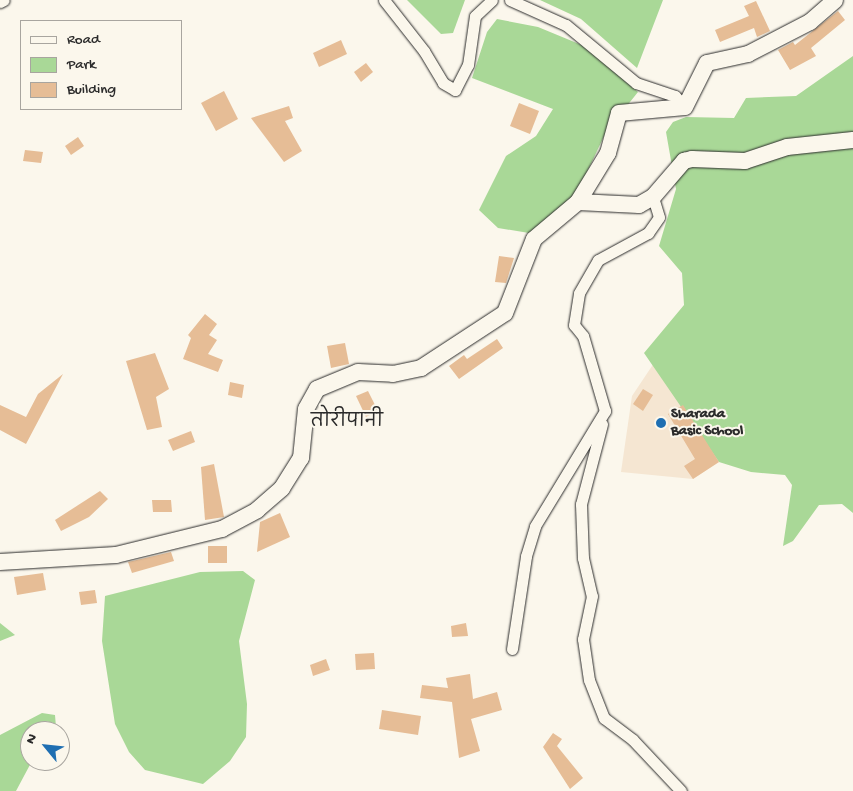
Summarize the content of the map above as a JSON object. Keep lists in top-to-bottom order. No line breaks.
{"districts":["तोरीपानी"],"places":["Sharada Basic School"],"legend":["Road","Park","Building"],"north":"top left"}
